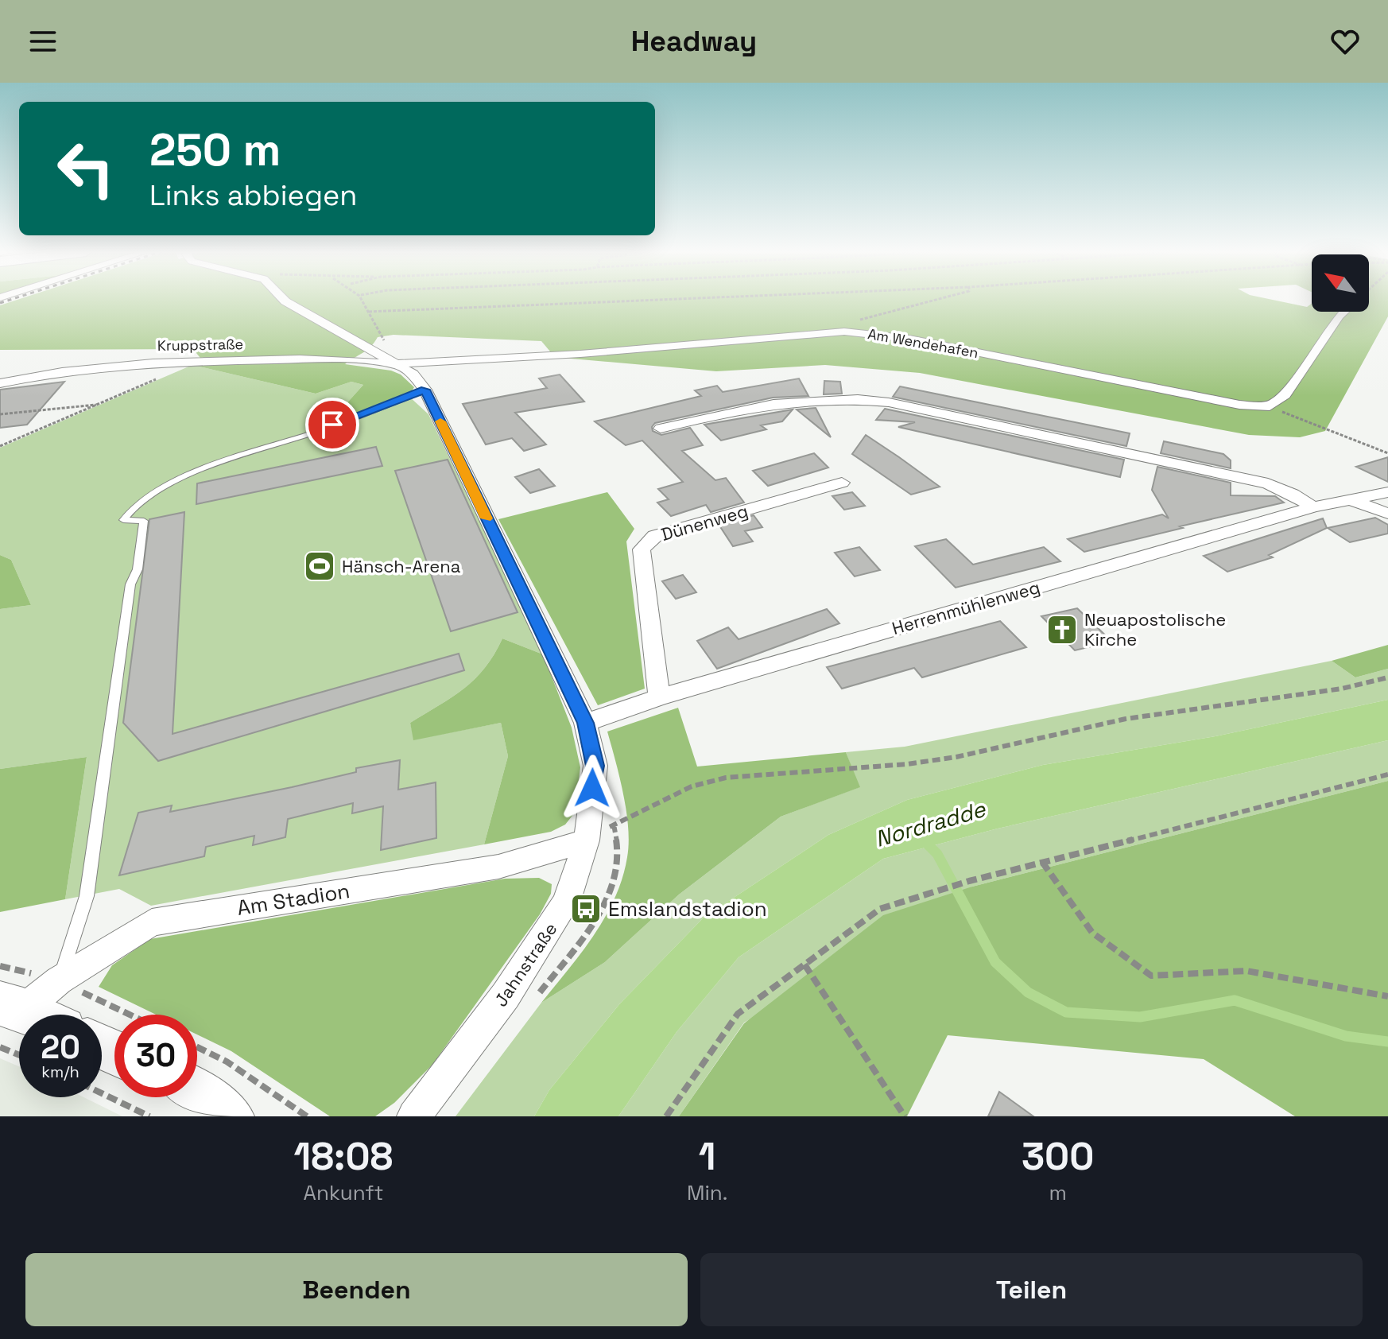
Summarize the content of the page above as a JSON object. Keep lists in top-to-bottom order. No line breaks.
{"streets":{"street":["Am Wendehafen","Kruppstraße","Dünenweg","Herrenmühlenweg","Am Stadion","Jahnstraße"]},"crossings":[["Am Wendehafen","Kruppstraße"],["Am Wendehafen","Jahnstraße"],["Kruppstraße","Jahnstraße"],["Dünenweg","Herrenmühlenweg"],["Herrenmühlenweg","Jahnstraße"],["Am Stadion","Jahnstraße"]],"water":["Nordradde"],"places":{"sports":["Hänsch-Arena"],"church":["Neuapostolische Kirche"],"bus stop":["Emslandstadion"]},"north":"top left","page":{"header":"Headway","turn":["250 m","Links abbiegen"],"speed":"20 km/h","limit":"30","eta":["18:08","Ankunft","1","Min.","300","m"],"buttons":["Beenden","Teilen"]}}
